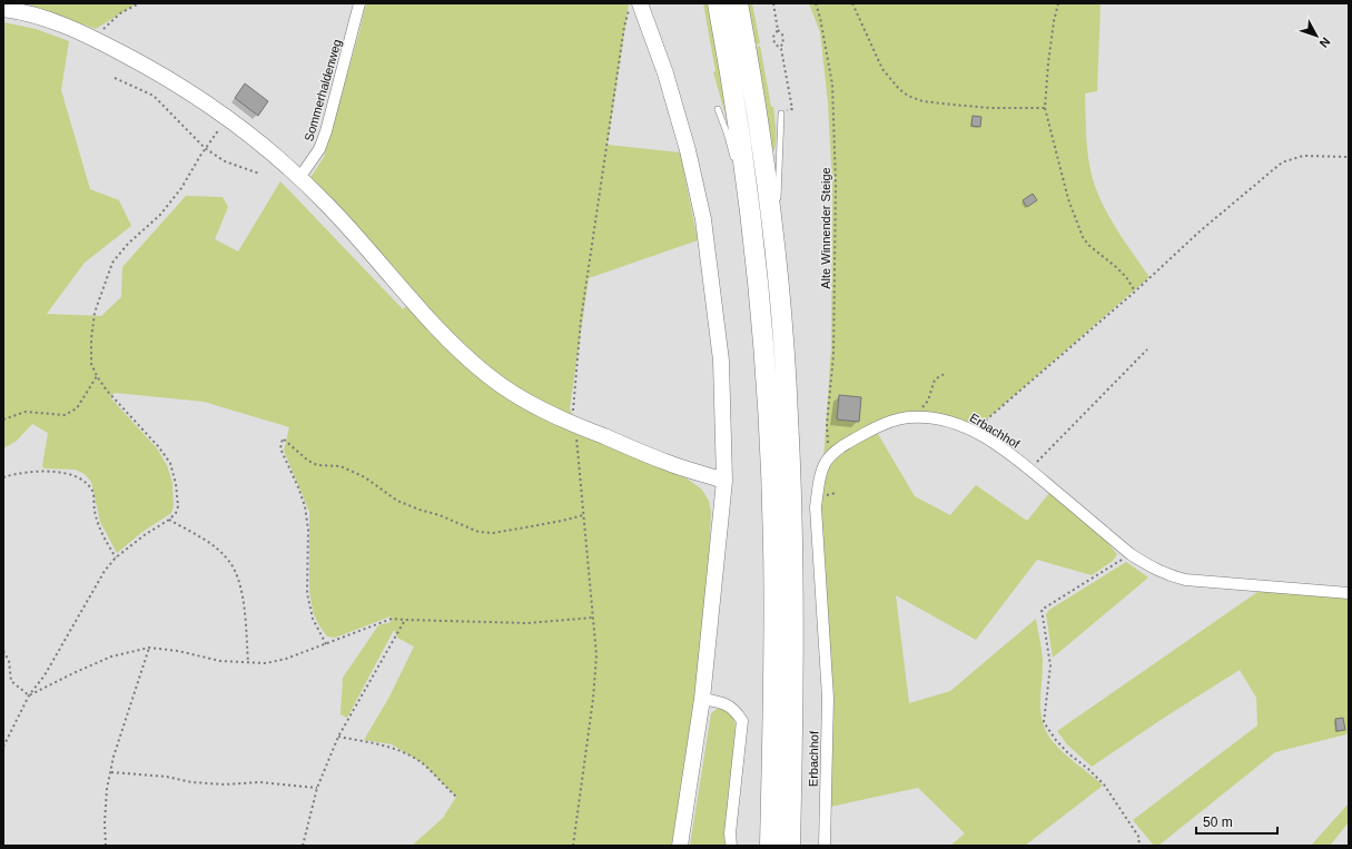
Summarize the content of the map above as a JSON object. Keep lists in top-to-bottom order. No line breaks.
{"streets":{"street":["Sommerhaldenweg","Erbachhof"],"path":["Alte Winnender Steige"]},"crossings":[["Alte Winnender Steige","Erbachhof"]],"scale_bar":"50 m","north":"bottom right"}
